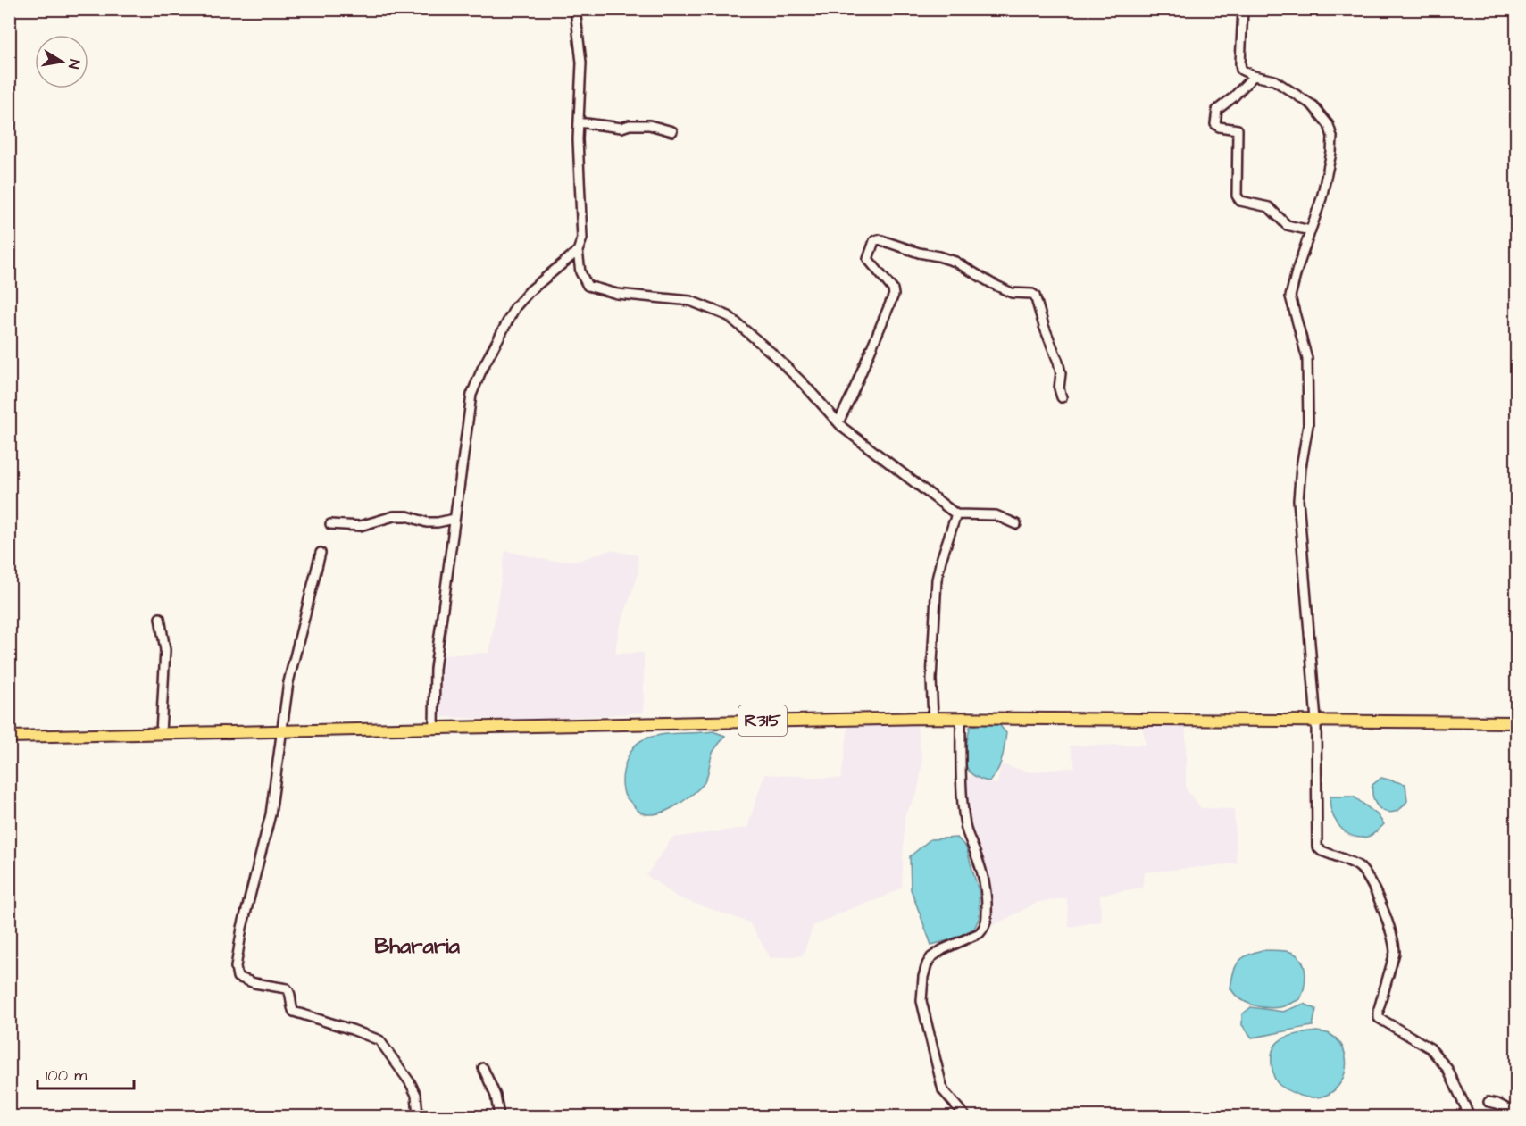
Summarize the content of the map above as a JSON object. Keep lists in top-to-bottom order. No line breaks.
{"streets":{"main road":["R315"]},"districts":["Bhararia"],"scale_bar":"100 m","north":"right"}
